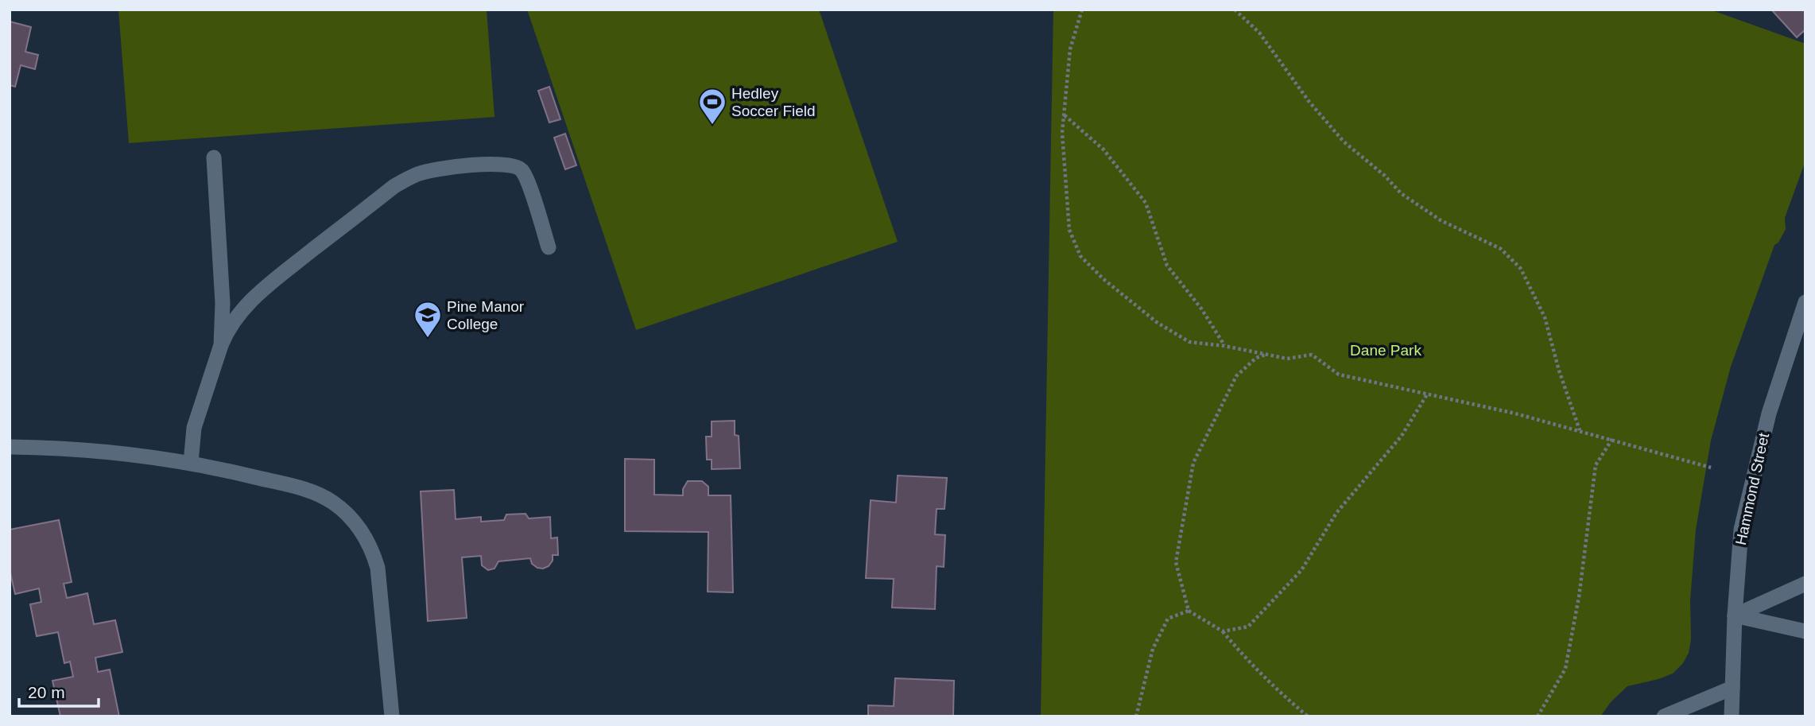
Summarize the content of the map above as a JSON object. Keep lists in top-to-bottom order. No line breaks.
{"streets":{"main road":["Hammond Street"]},"parks":["Dane Park"],"places":{"sports":["Hedley Soccer Field"],"school or university":["Pine Manor College"]},"scale_bar":"20 m"}
